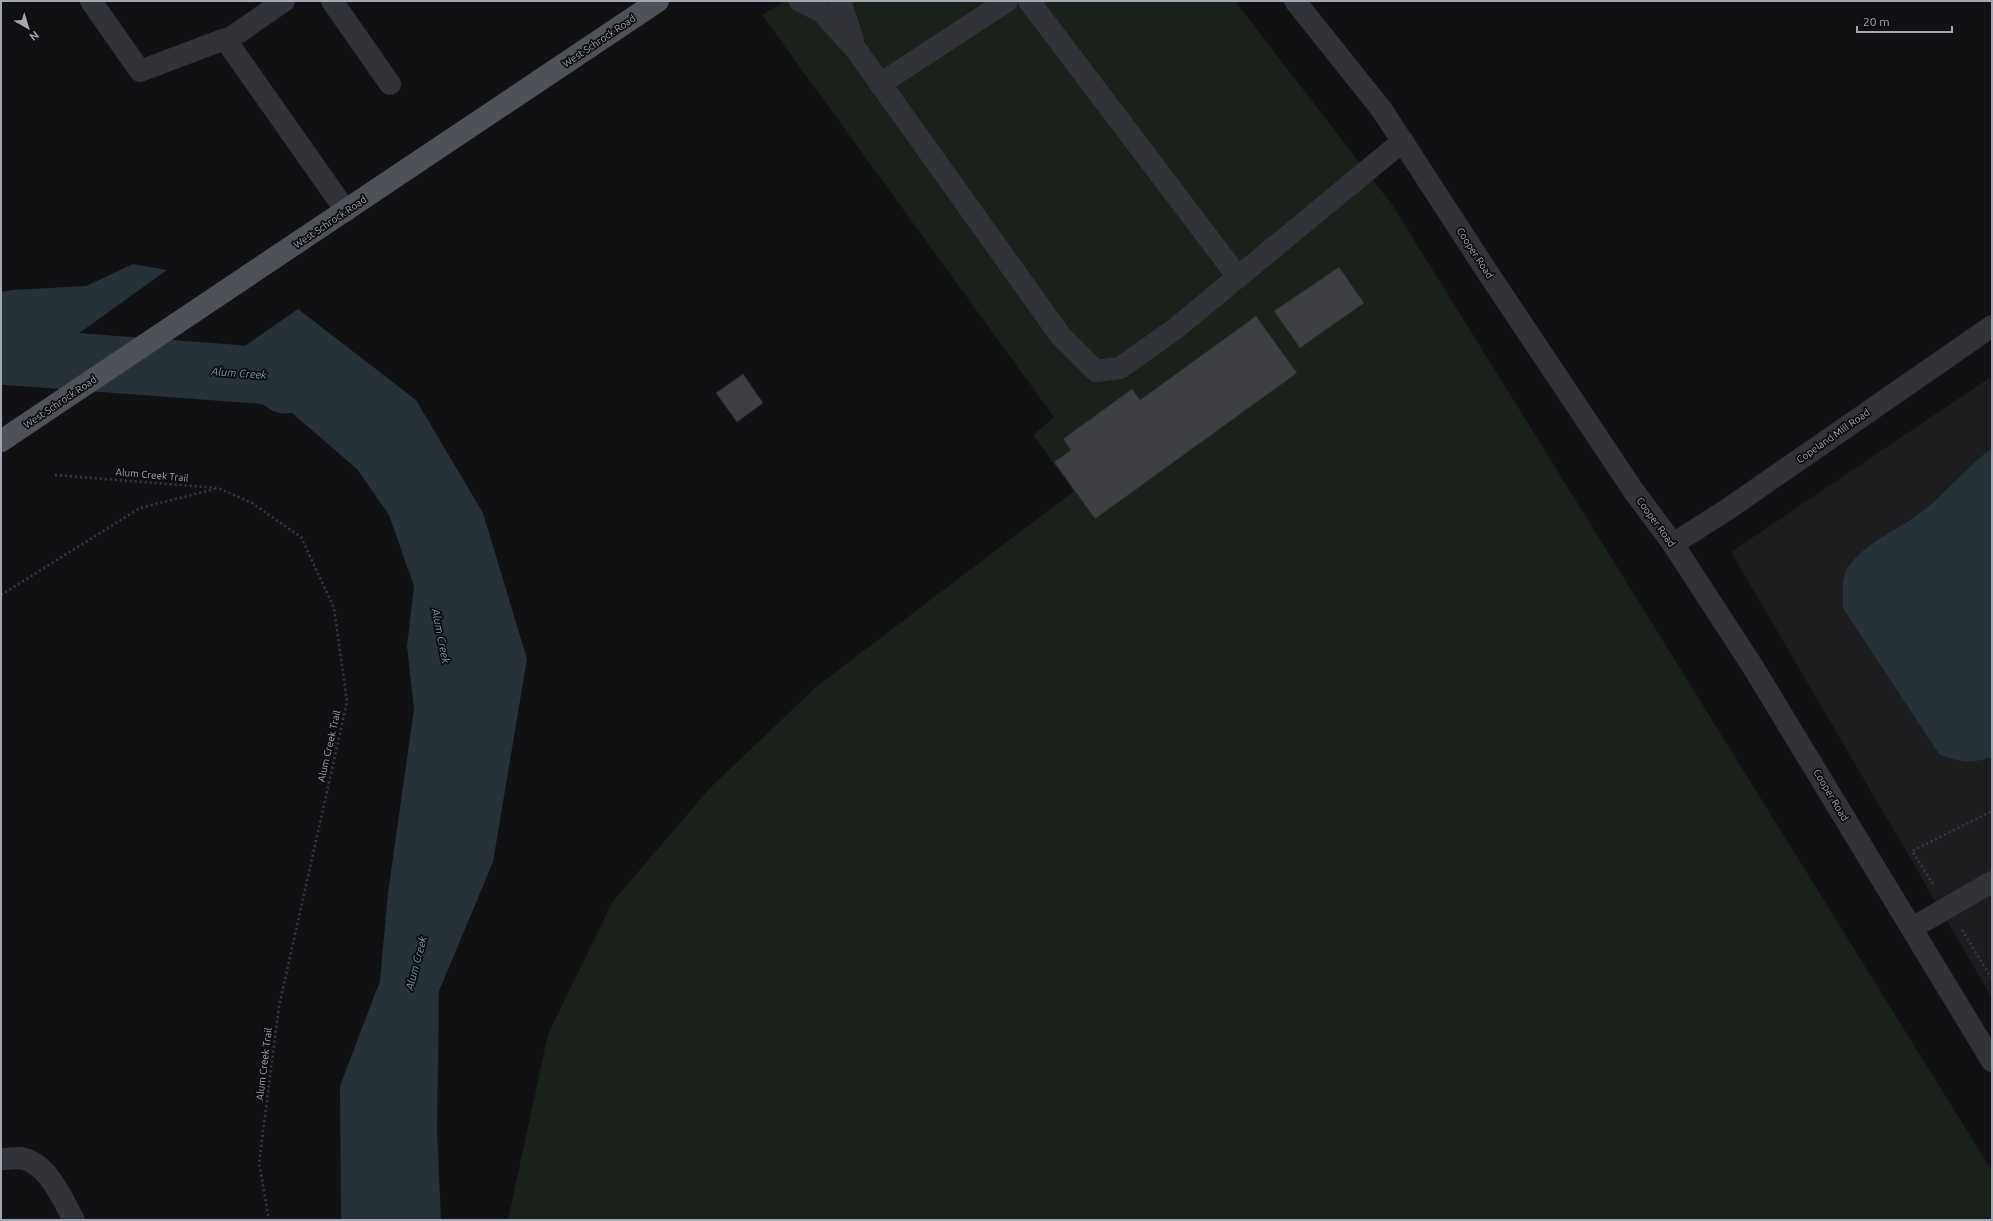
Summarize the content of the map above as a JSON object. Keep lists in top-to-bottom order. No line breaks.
{"streets":{"main road":["West Schrock Road"],"street":["Cooper Road","Copeland Mill Road"],"path":["Alum Creek Trail"]},"crossings":[["Cooper Road","Copeland Mill Road"]],"water":["Alum Creek"],"scale_bar":"20 m","north":"bottom right"}
